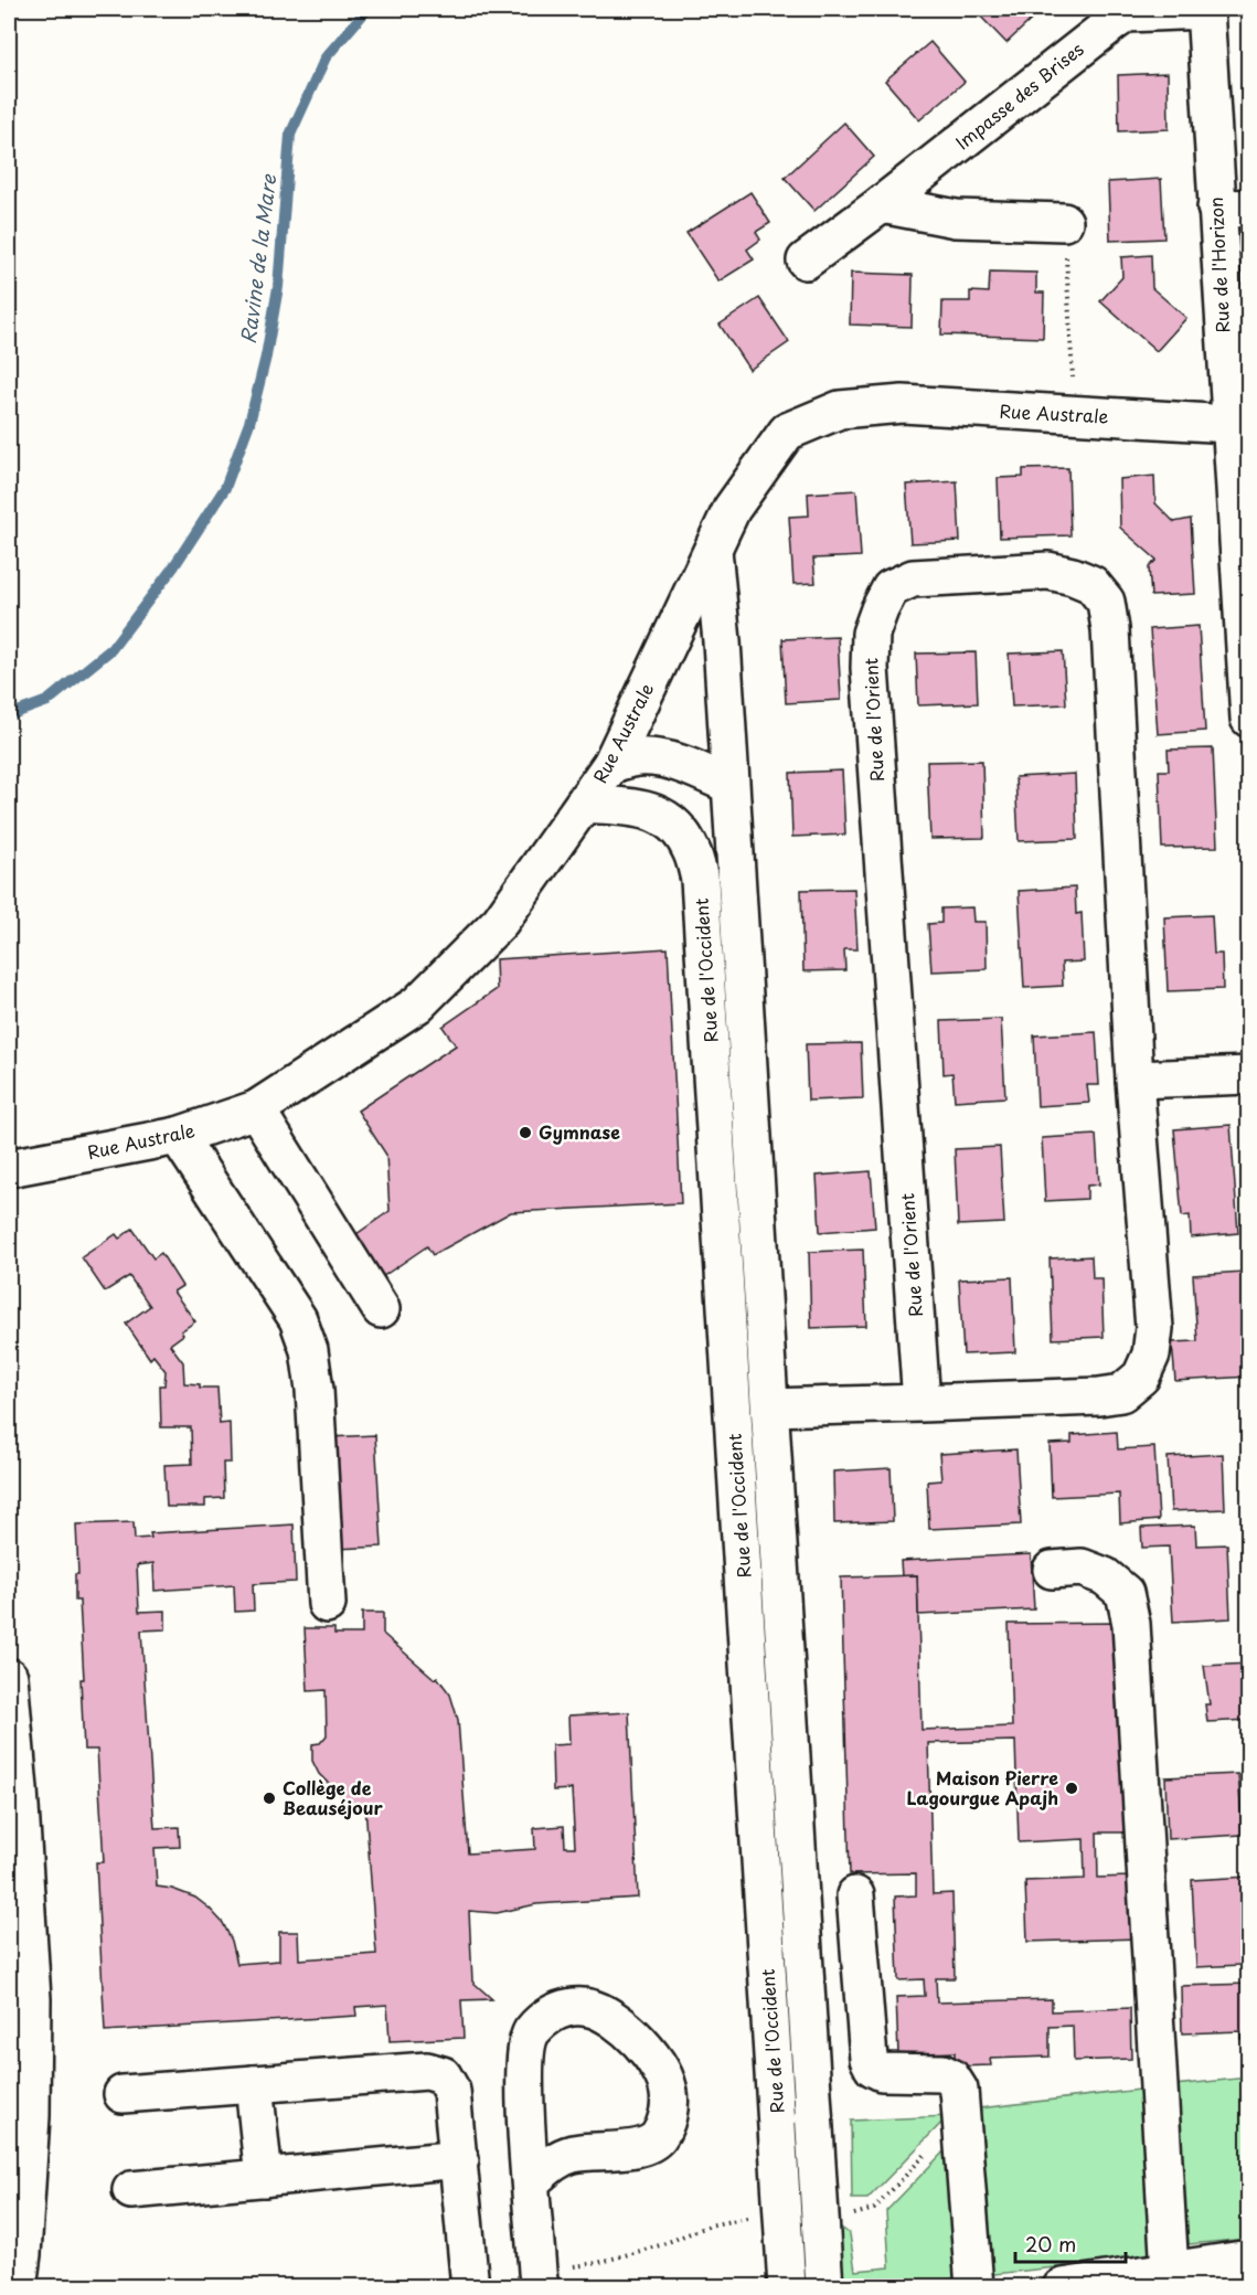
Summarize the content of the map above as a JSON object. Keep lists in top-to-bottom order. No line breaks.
{"streets":{"street":["Impasse des Brises","Rue de l'Horizon","Rue Australe","Rue de l'Orient","Rue de l'Occident"]},"crossings":[["Impasse des Brises","Rue de l'Horizon"],["Rue de l'Horizon","Rue Australe"],["Rue Australe","Rue de l'Occident"],["Rue de l'Orient","Rue de l'Occident"]],"water":["Ravine de la Mare"],"places":["Gymnase","Maison Pierre Lagourgue Apajh","Collège de Beauséjour"],"scale_bar":"20 m"}
